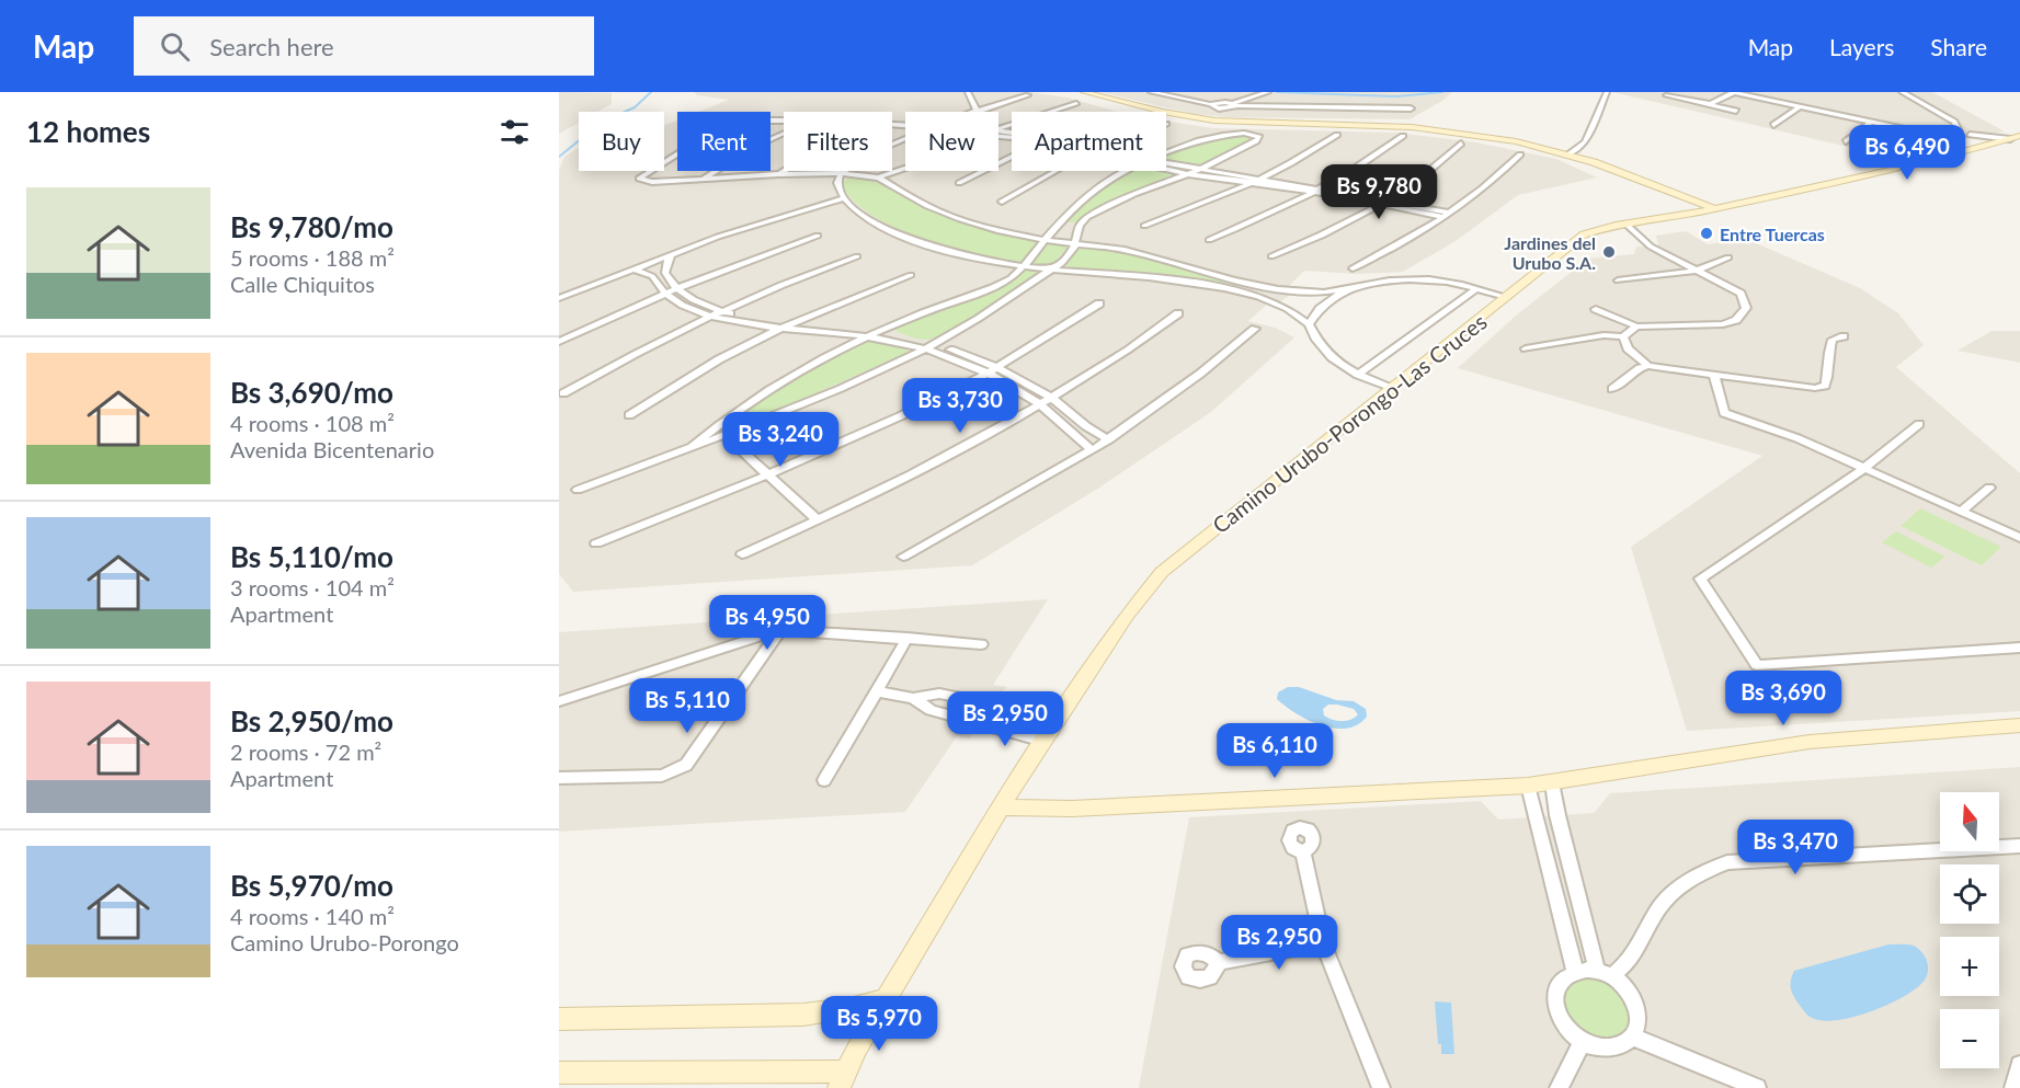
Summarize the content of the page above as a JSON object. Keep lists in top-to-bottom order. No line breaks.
{"streets":{"street":["Camino Urubo-Porongo-Las Cruces"]},"places":["Entre Tuercas","Jardines del Urubo S.A."],"north":"top","page":{"header":"Map","search":"Search here","nav":["Map","Layers","Share"],"heading":"12 homes","chip":["Buy","Rent","Filters","New","Apartment"],"price":["Bs 6,490","Bs 9,780","Bs 3,730","Bs 3,240","Bs 4,950","Bs 3,690","Bs 5,110","Bs 2,950","Bs 6,110","Bs 3,470","Bs 2,950","Bs 5,970"],"list":[{"name":"Bs 9,780/mo","note":"5 rooms · 188 m² · Calle Chiquitos"},{"name":"Bs 3,690/mo","note":"4 rooms · 108 m² · Avenida Bicentenario"},{"name":"Bs 5,110/mo","note":"3 rooms · 104 m² · Apartment"},{"name":"Bs 2,950/mo","note":"2 rooms · 72 m² · Apartment"},{"name":"Bs 5,970/mo","note":"4 rooms · 140 m² · Camino Urubo-Porongo"}],"map_buttons":["+","−"]}}
